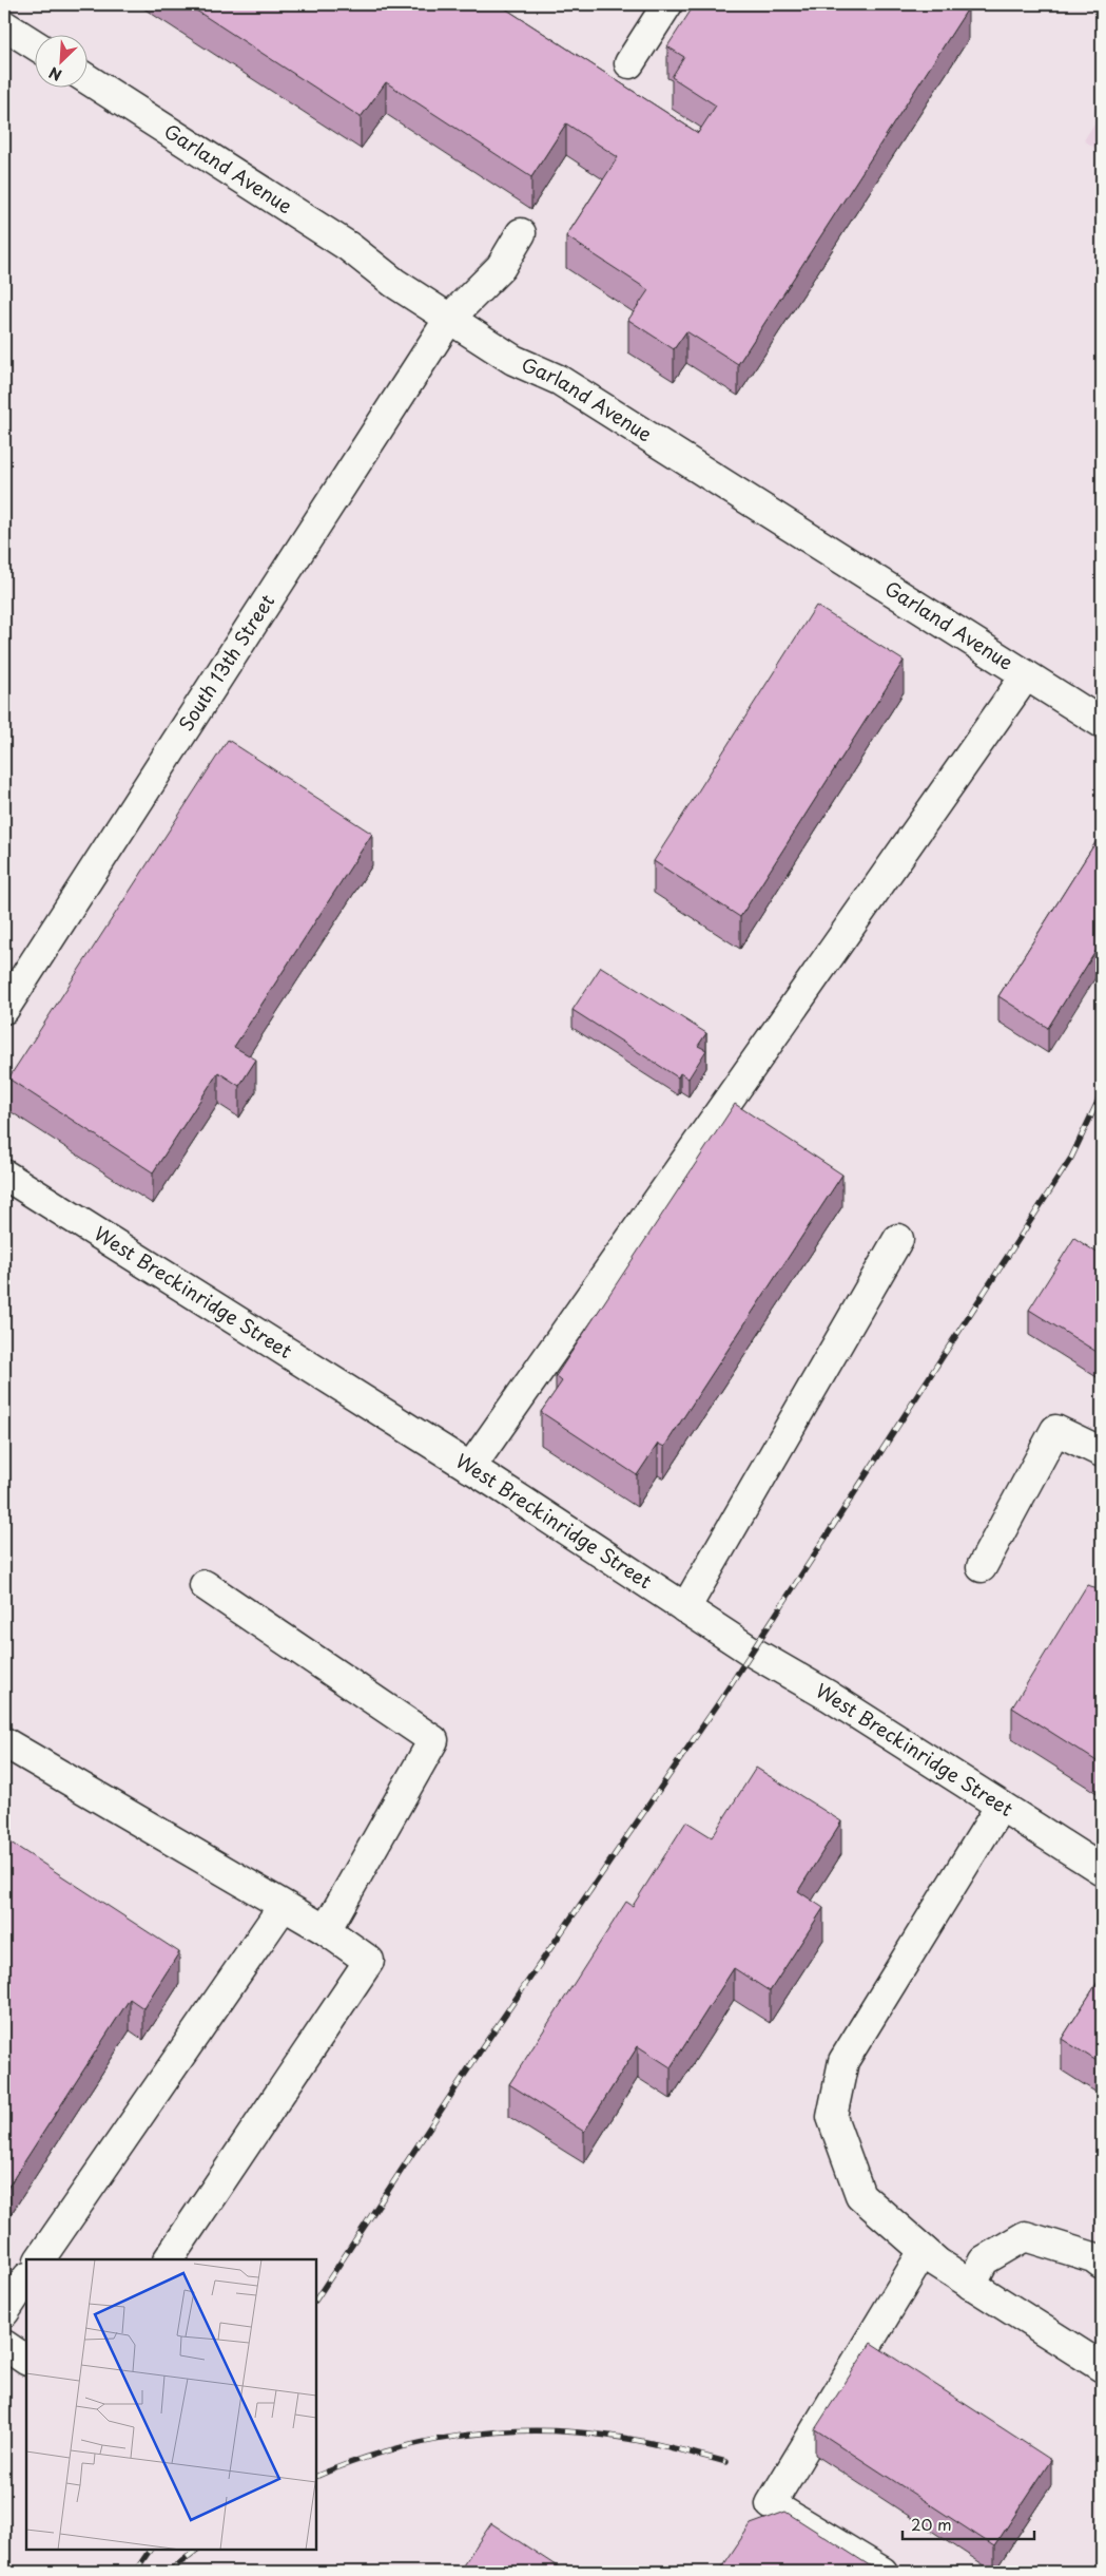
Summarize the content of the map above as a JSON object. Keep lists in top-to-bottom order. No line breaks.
{"streets":{"street":["Garland Avenue","South 13th Street","West Breckinridge Street"]},"crossings":[["Garland Avenue","South 13th Street"]],"scale_bar":"20 m","north":"bottom left"}
